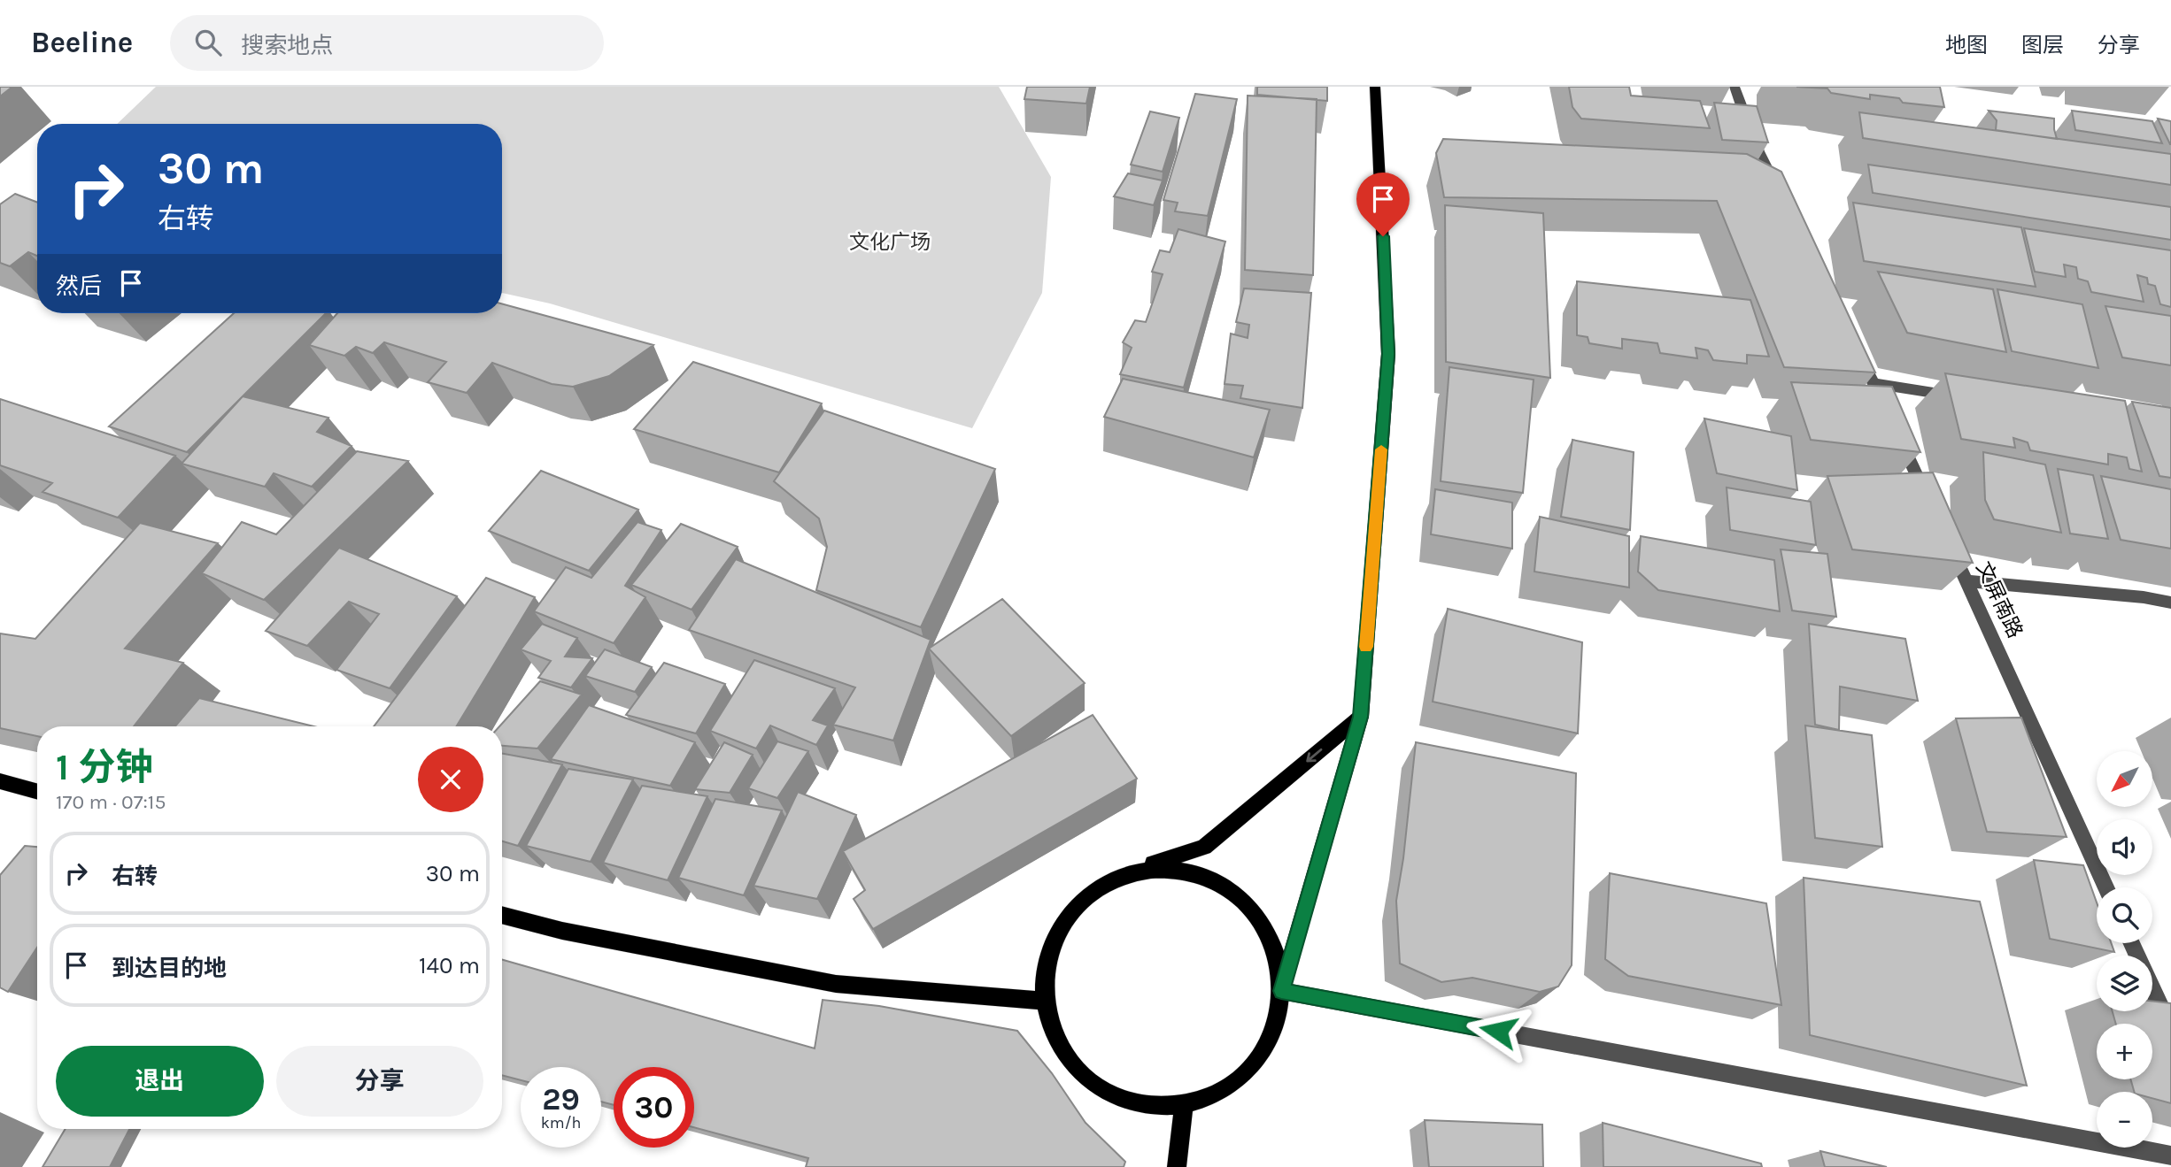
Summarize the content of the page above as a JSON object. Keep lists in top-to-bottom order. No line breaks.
{"streets":{"street":["文屏南路"]},"parks":["文化广场"],"north":"bottom left","page":{"header":"Beeline","search":"搜索地点","nav":["地图","图层","分享"],"turn":["30 m","右转"],"then":"然后","heading":["1 分钟","170 m · 07:15"],"map_buttons":["+","−"],"list":[{"name":"右转","value":"30 m"},{"name":"到达目的地","value":"140 m"}],"buttons":["退出","分享"],"speed":"29 km/h","limit":"30"}}
